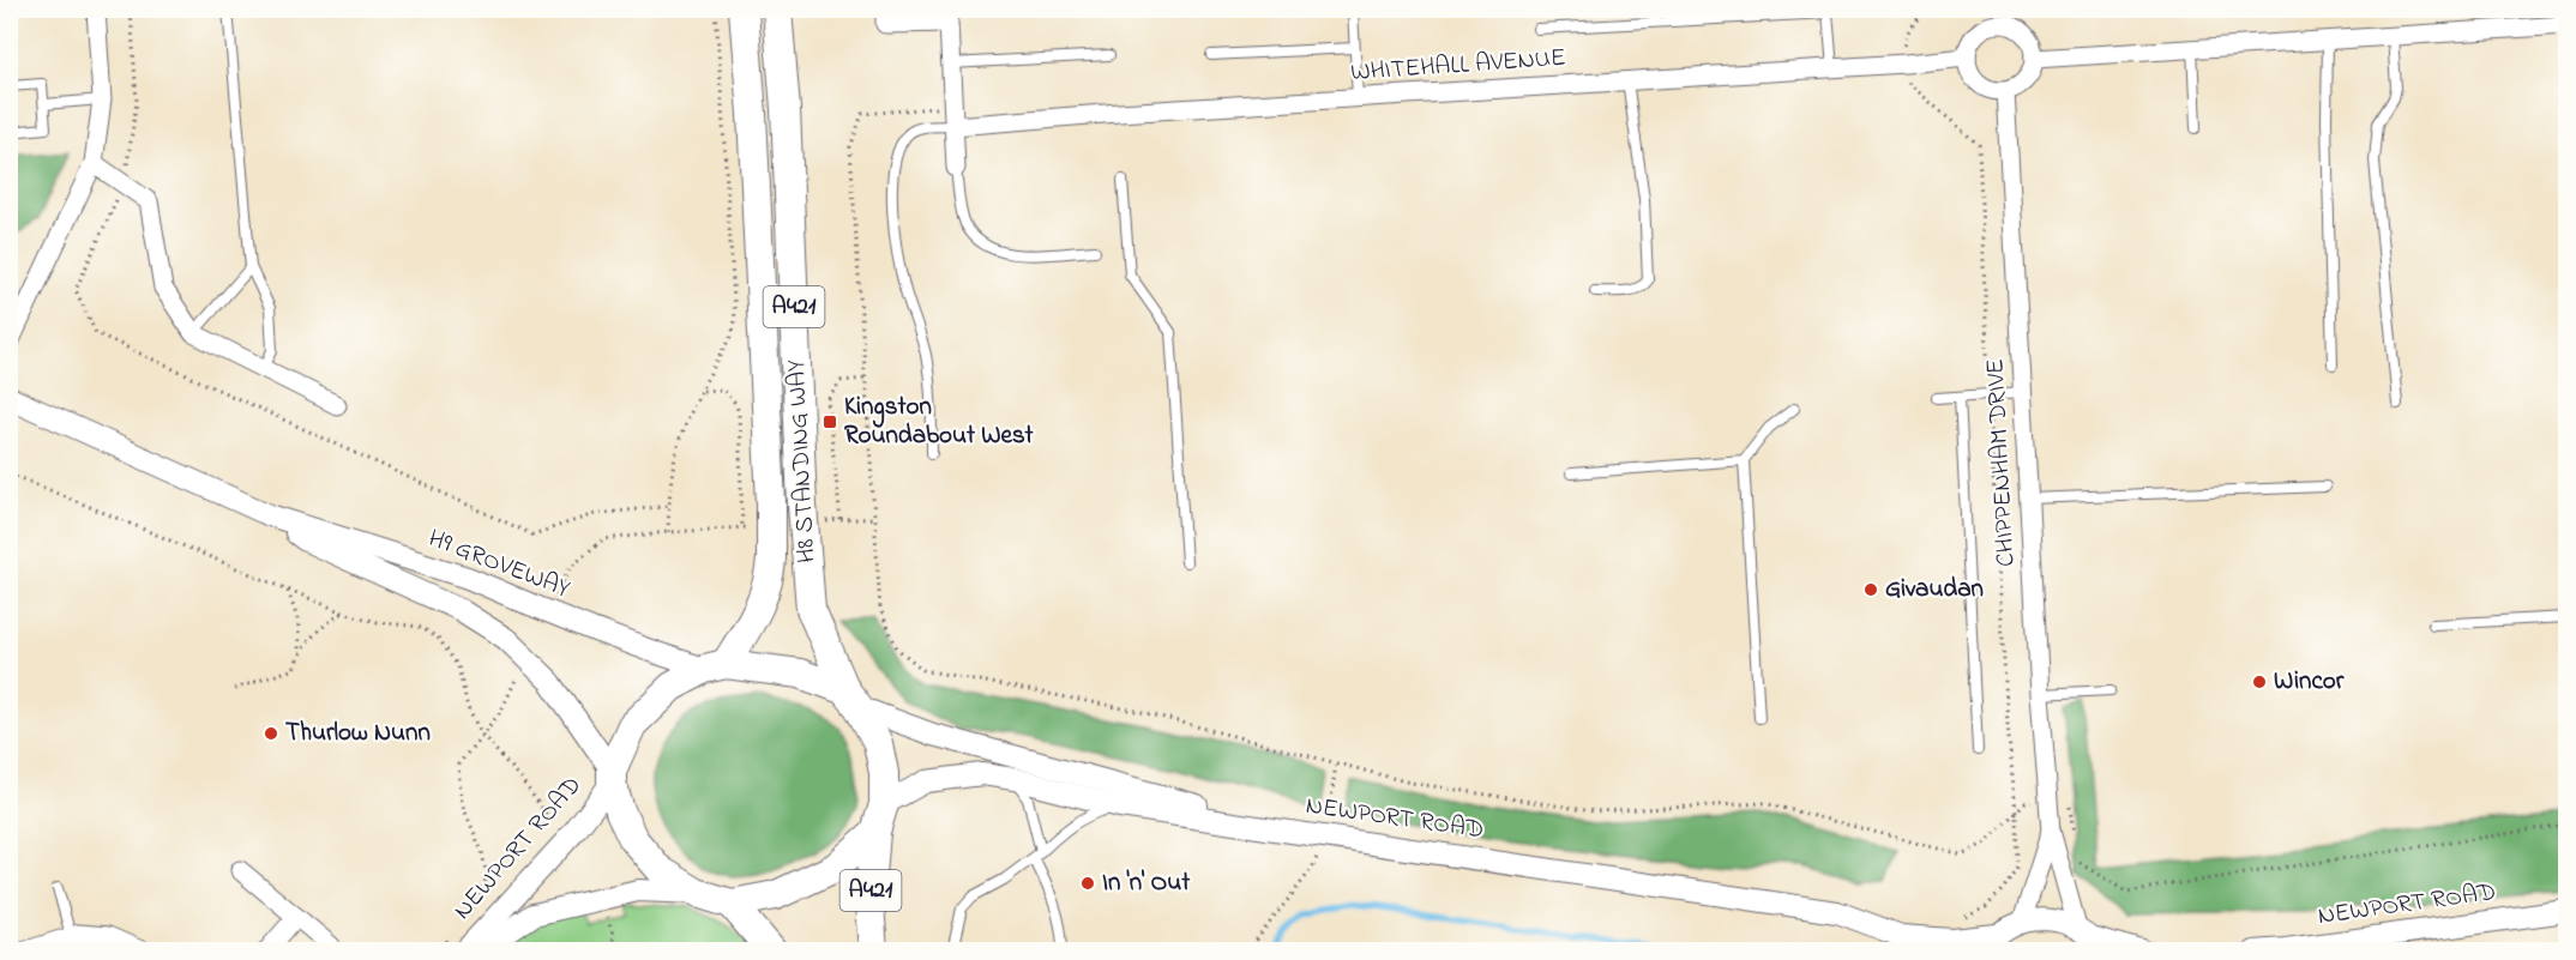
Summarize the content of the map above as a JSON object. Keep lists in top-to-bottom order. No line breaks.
{"streets":{"highway":["A421","H8 STANDING WAY"],"street":["WHITEHALL AVENUE","CHIPPENHAM DRIVE","H9 GROVEWAY","NEWPORT ROAD"]},"crossings":[["WHITEHALL AVENUE","CHIPPENHAM DRIVE"],["A421","H8 STANDING WAY"],["A421","H9 GROVEWAY"],["A421","NEWPORT ROAD"],["H8 STANDING WAY","H9 GROVEWAY"],["H8 STANDING WAY","NEWPORT ROAD"],["H9 GROVEWAY","NEWPORT ROAD"]],"places":{"transit":["Kingston Roundabout West"],"other":["Givaudan","Wincor","Thurlow Nunn","In 'n' Out"]}}
